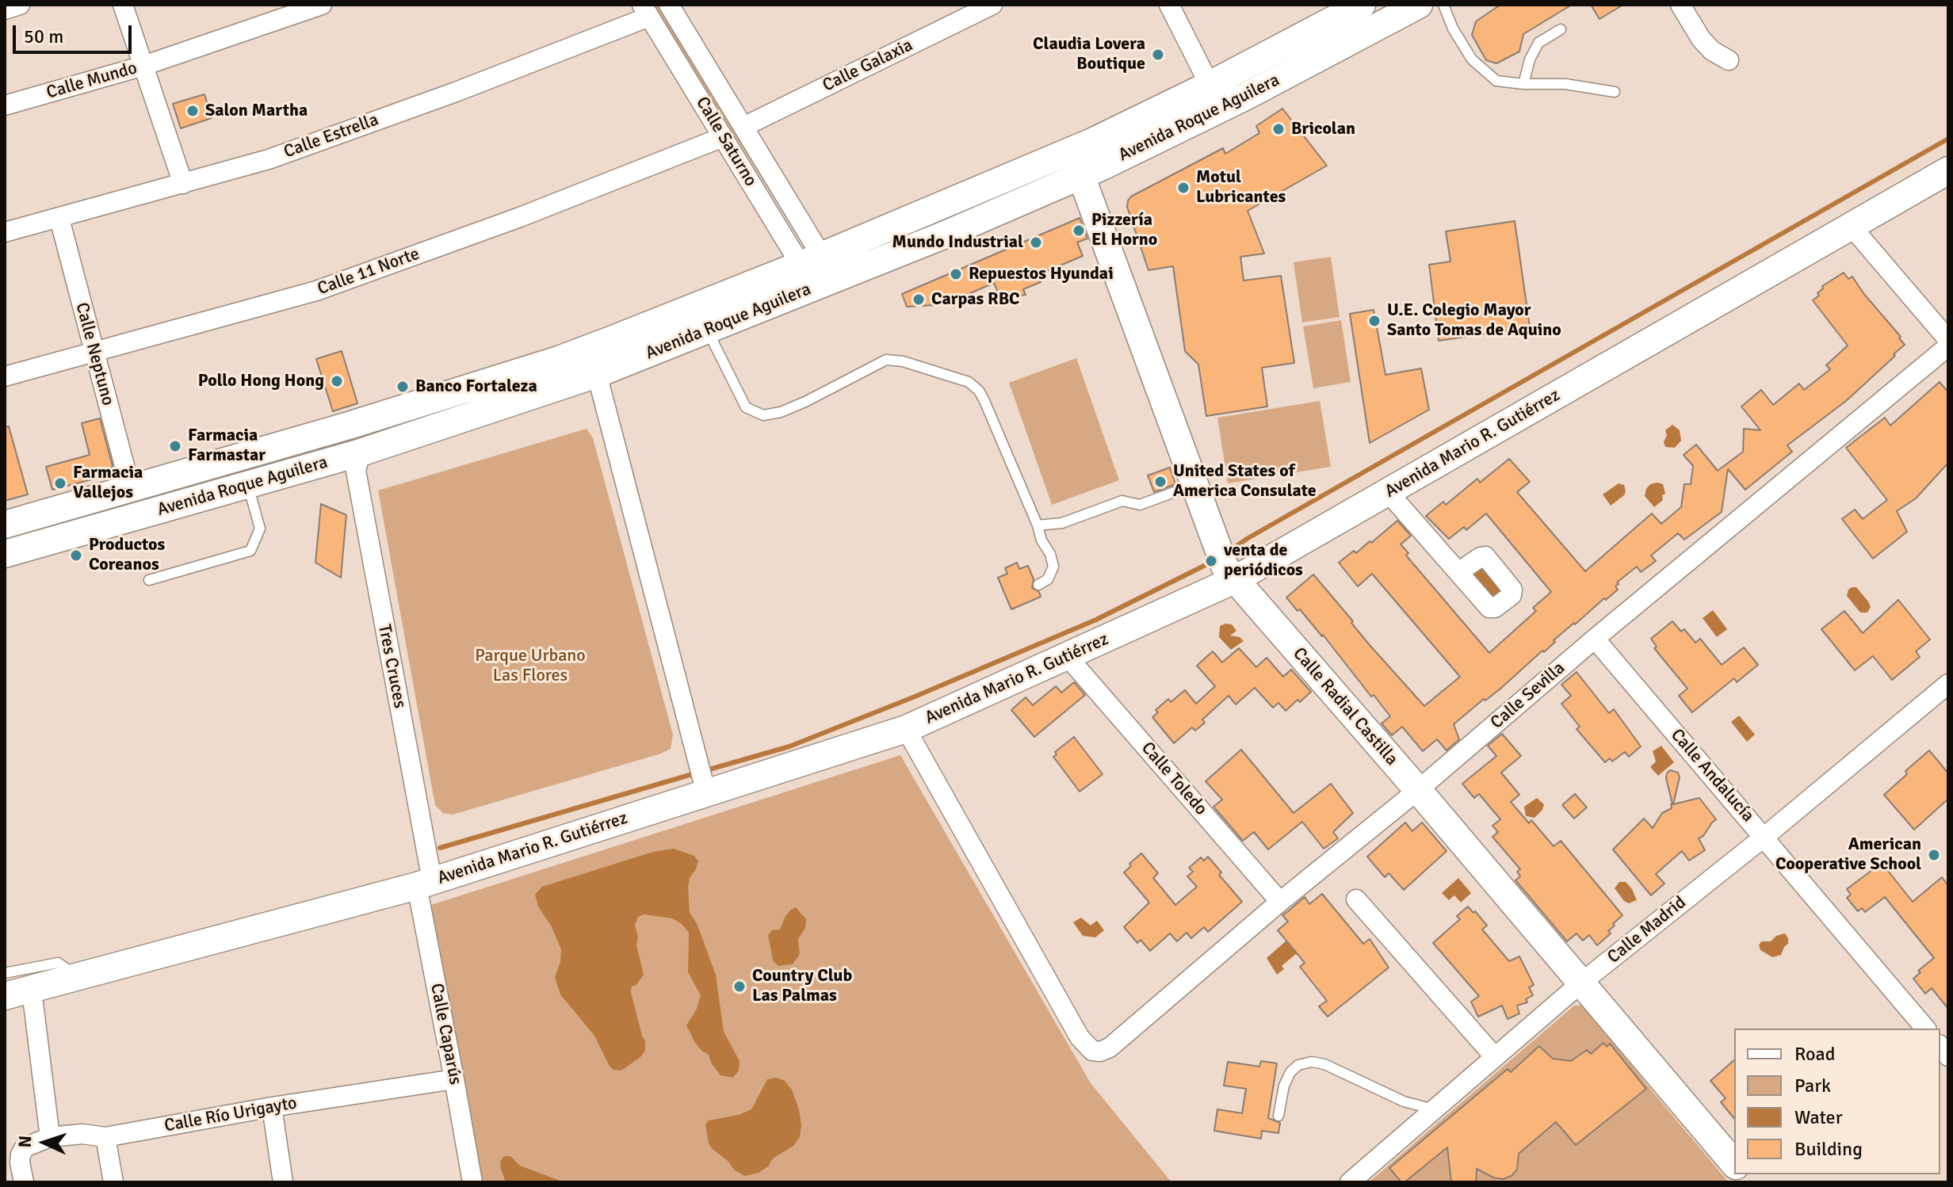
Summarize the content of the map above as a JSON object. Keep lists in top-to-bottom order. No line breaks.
{"streets":{"street":["Calle Galaxia","Calle Mundo","Avenida Roque Aguilera","Calle Estrella","Calle Saturno","Calle 11 Norte","Calle Neptuno","Avenida Mario R. Gutiérrez","Tres Cruces","Calle Sevilla","Calle Radial Castilla","Calle Andalucía","Calle Toledo","Calle Madrid","Calle Caparús","Calle Río Urigayto"]},"crossings":[["Calle Galaxia","Calle Saturno"],["Avenida Roque Aguilera","Calle Saturno"],["Avenida Roque Aguilera","Calle Neptuno"],["Avenida Roque Aguilera","Tres Cruces"],["Avenida Roque Aguilera","Calle Radial Castilla"],["Calle Estrella","Calle Saturno"],["Calle Estrella","Calle Neptuno"],["Calle Saturno","Calle 11 Norte"],["Calle 11 Norte","Calle Neptuno"],["Avenida Mario R. Gutiérrez","Tres Cruces"],["Avenida Mario R. Gutiérrez","Calle Sevilla"],["Avenida Mario R. Gutiérrez","Calle Radial Castilla"],["Avenida Mario R. Gutiérrez","Calle Toledo"],["Avenida Mario R. Gutiérrez","Calle Caparús"],["Tres Cruces","Calle Caparús"],["Calle Sevilla","Calle Radial Castilla"],["Calle Sevilla","Calle Andalucía"],["Calle Sevilla","Calle Toledo"],["Calle Radial Castilla","Calle Madrid"],["Calle Andalucía","Calle Madrid"],["Calle Caparús","Calle Río Urigayto"]],"parks":["Parque Urbano Las Flores"],"places":["Claudia Lovera Boutique","Salon Martha","Bricolan","Motul Lubricantes","Pizzería El Horno","Mundo Industrial","Repuestos Hyundai","Carpas RBC","U.E. Colegio Mayor Santo Tomas de Aquino","Pollo Hong Hong","Banco Fortaleza","Farmacia Farmastar","United States of America Consulate","Farmacia Vallejos","Productos Coreanos","venta de periódicos","American Cooperative School","Country Club Las Palmas"],"legend":["Road","Park","Water","Building"],"scale_bar":"50 m","north":"left"}
